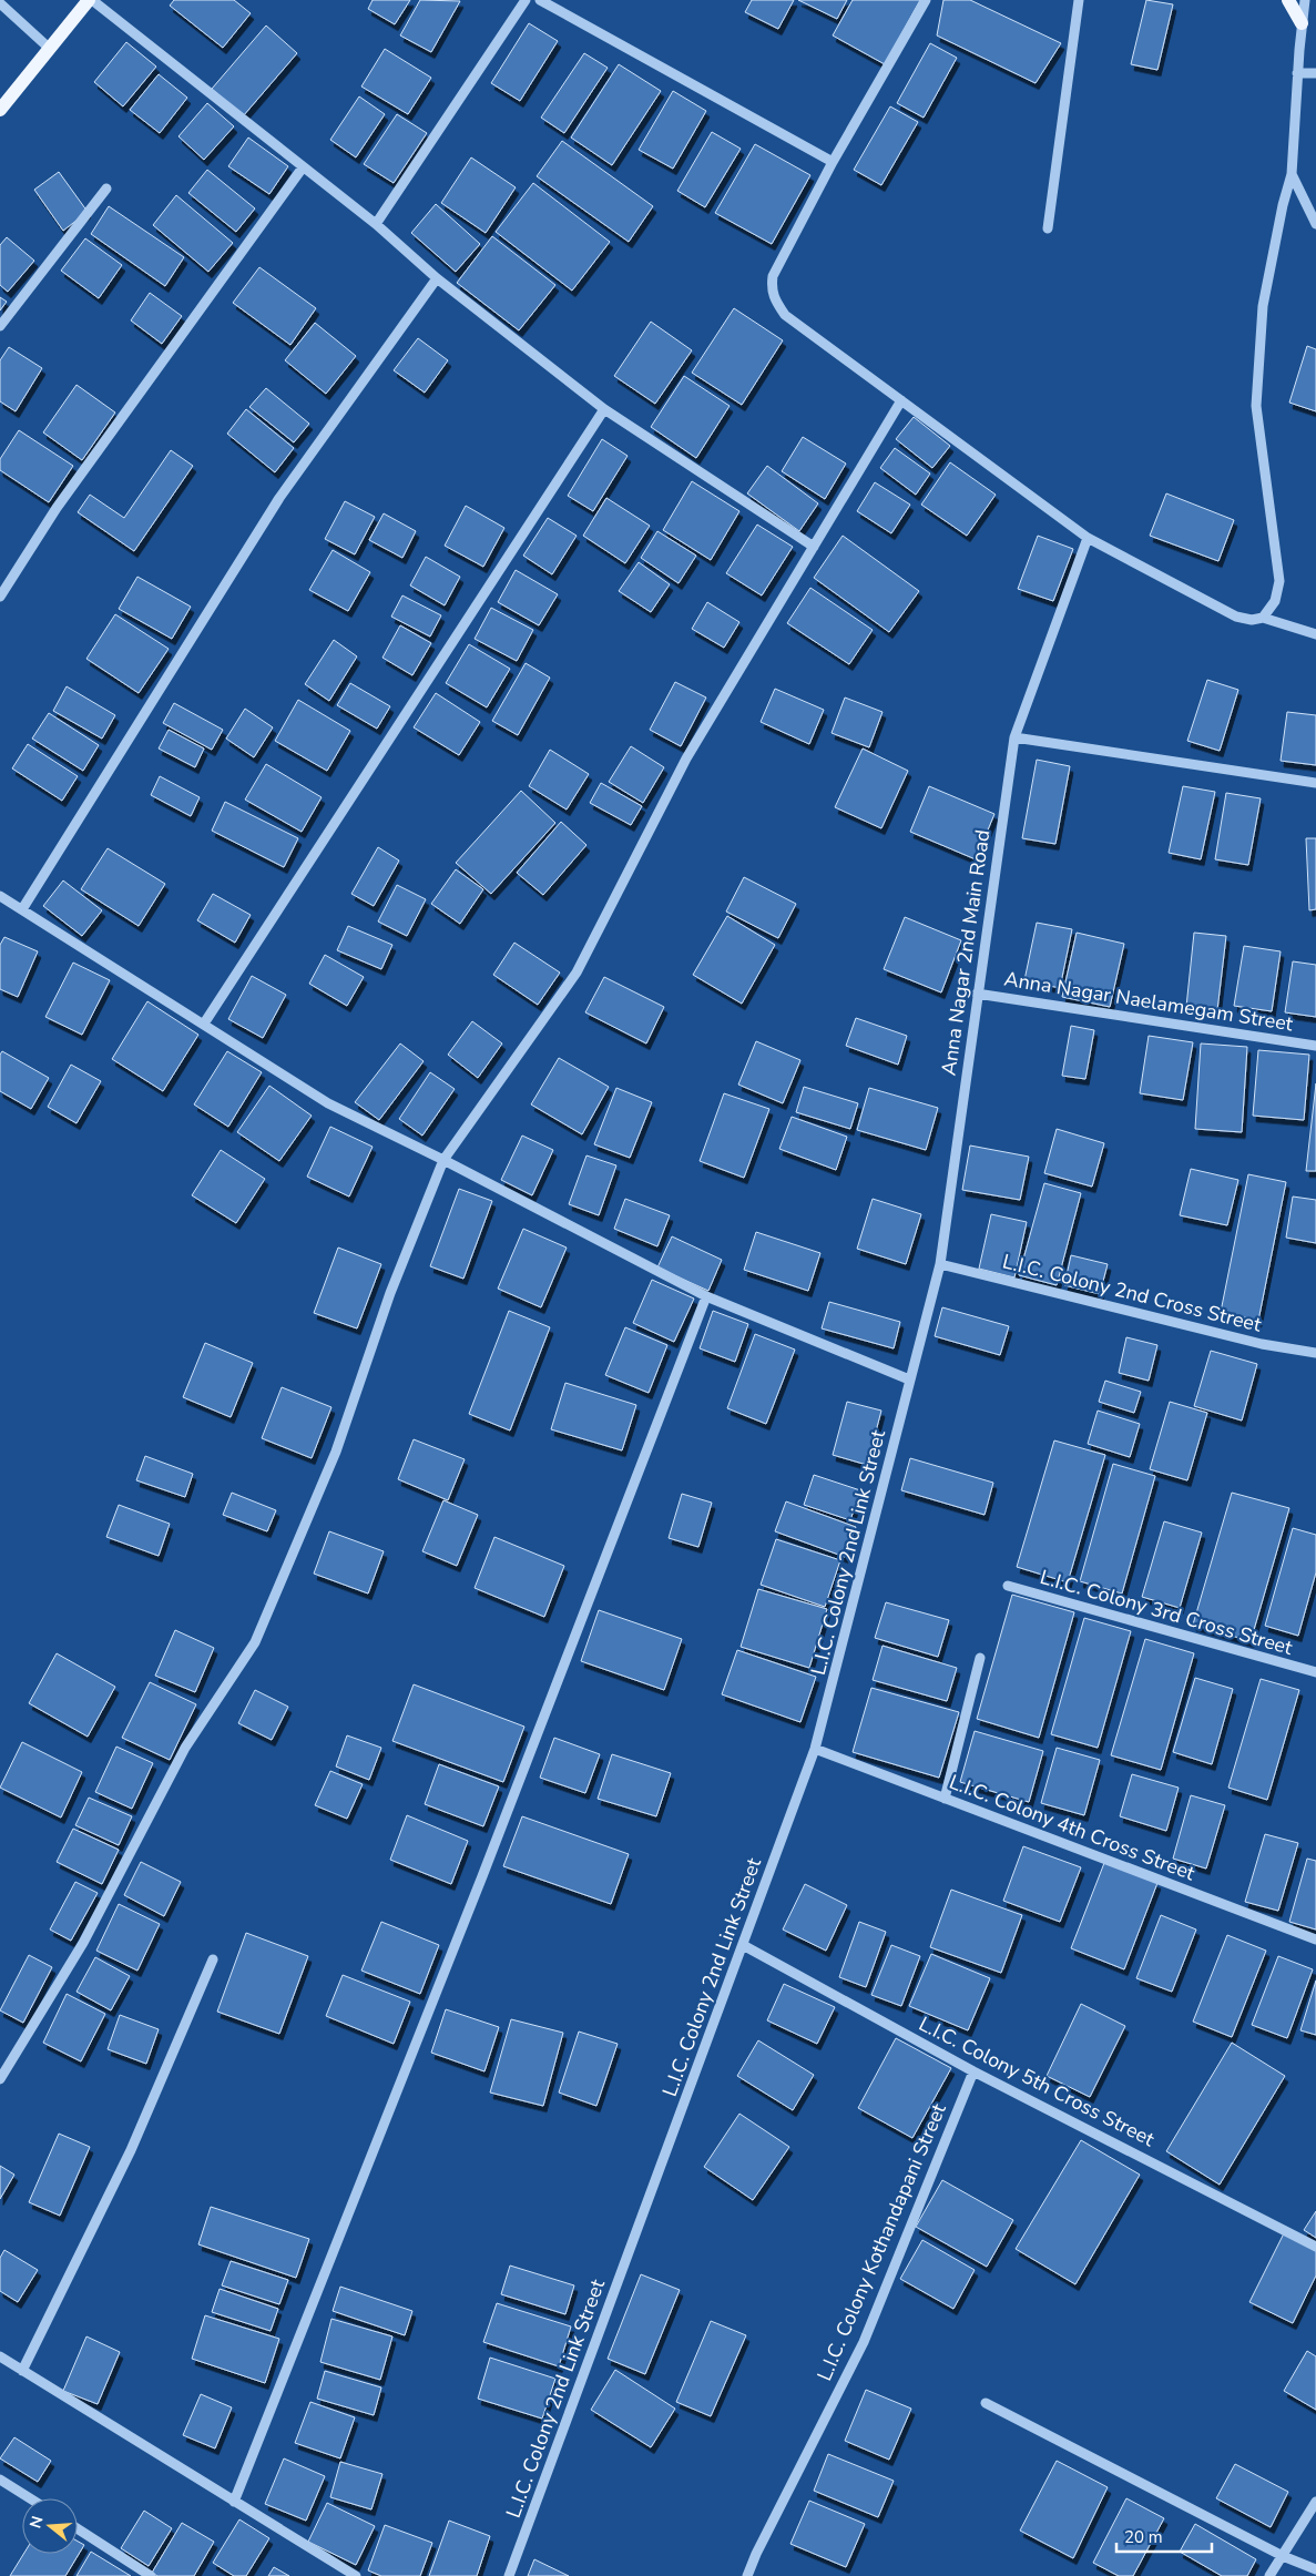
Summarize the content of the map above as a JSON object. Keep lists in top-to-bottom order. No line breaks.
{"streets":{"street":["Anna Nagar 2nd Main Road","Anna Nagar Naelamegam Street","L.I.C. Colony 2nd Cross Street","L.I.C. Colony 2nd Link Street","L.I.C. Colony 3rd Cross Street","L.I.C. Colony 4th Cross Street","L.I.C. Colony 5th Cross Street","L.I.C. Colony Kothandapani Street"]},"crossings":[["Anna Nagar 2nd Main Road","Anna Nagar Naelamegam Street"],["Anna Nagar 2nd Main Road","L.I.C. Colony 2nd Cross Street"],["Anna Nagar 2nd Main Road","L.I.C. Colony 2nd Link Street"],["L.I.C. Colony 2nd Link Street","L.I.C. Colony 4th Cross Street"],["L.I.C. Colony 2nd Link Street","L.I.C. Colony 5th Cross Street"],["L.I.C. Colony 5th Cross Street","L.I.C. Colony Kothandapani Street"]],"scale_bar":"20 m","north":"left"}
